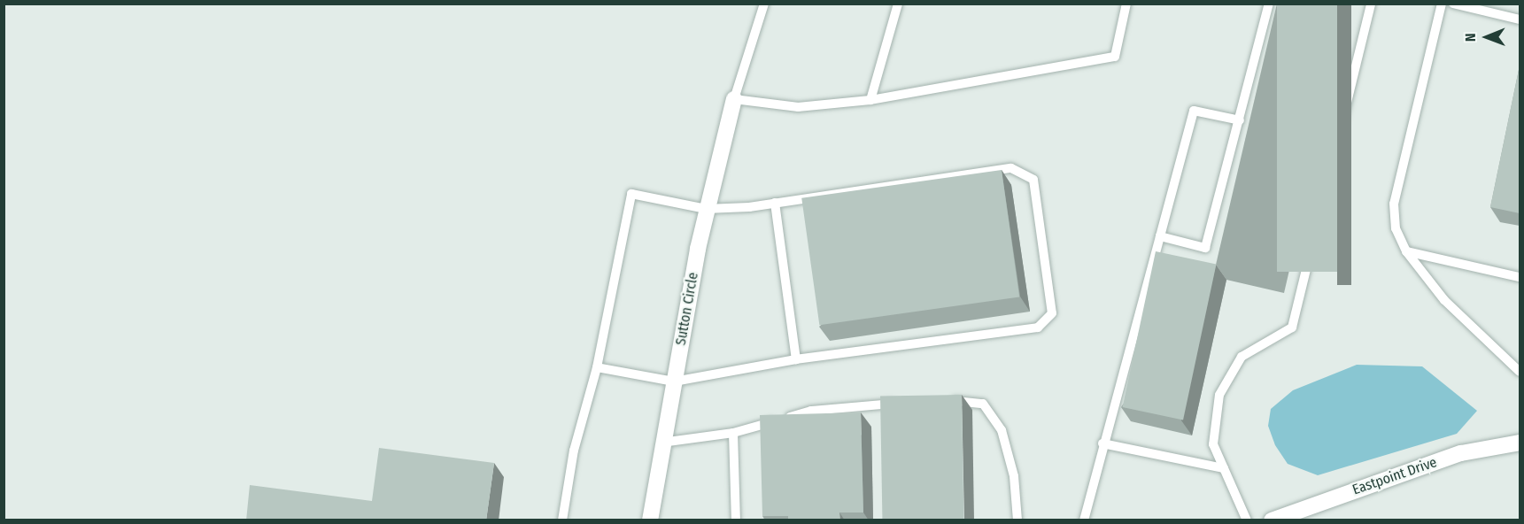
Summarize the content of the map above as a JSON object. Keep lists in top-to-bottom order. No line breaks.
{"streets":{"street":["Sutton Circle","Eastpoint Drive"]},"north":"left"}
